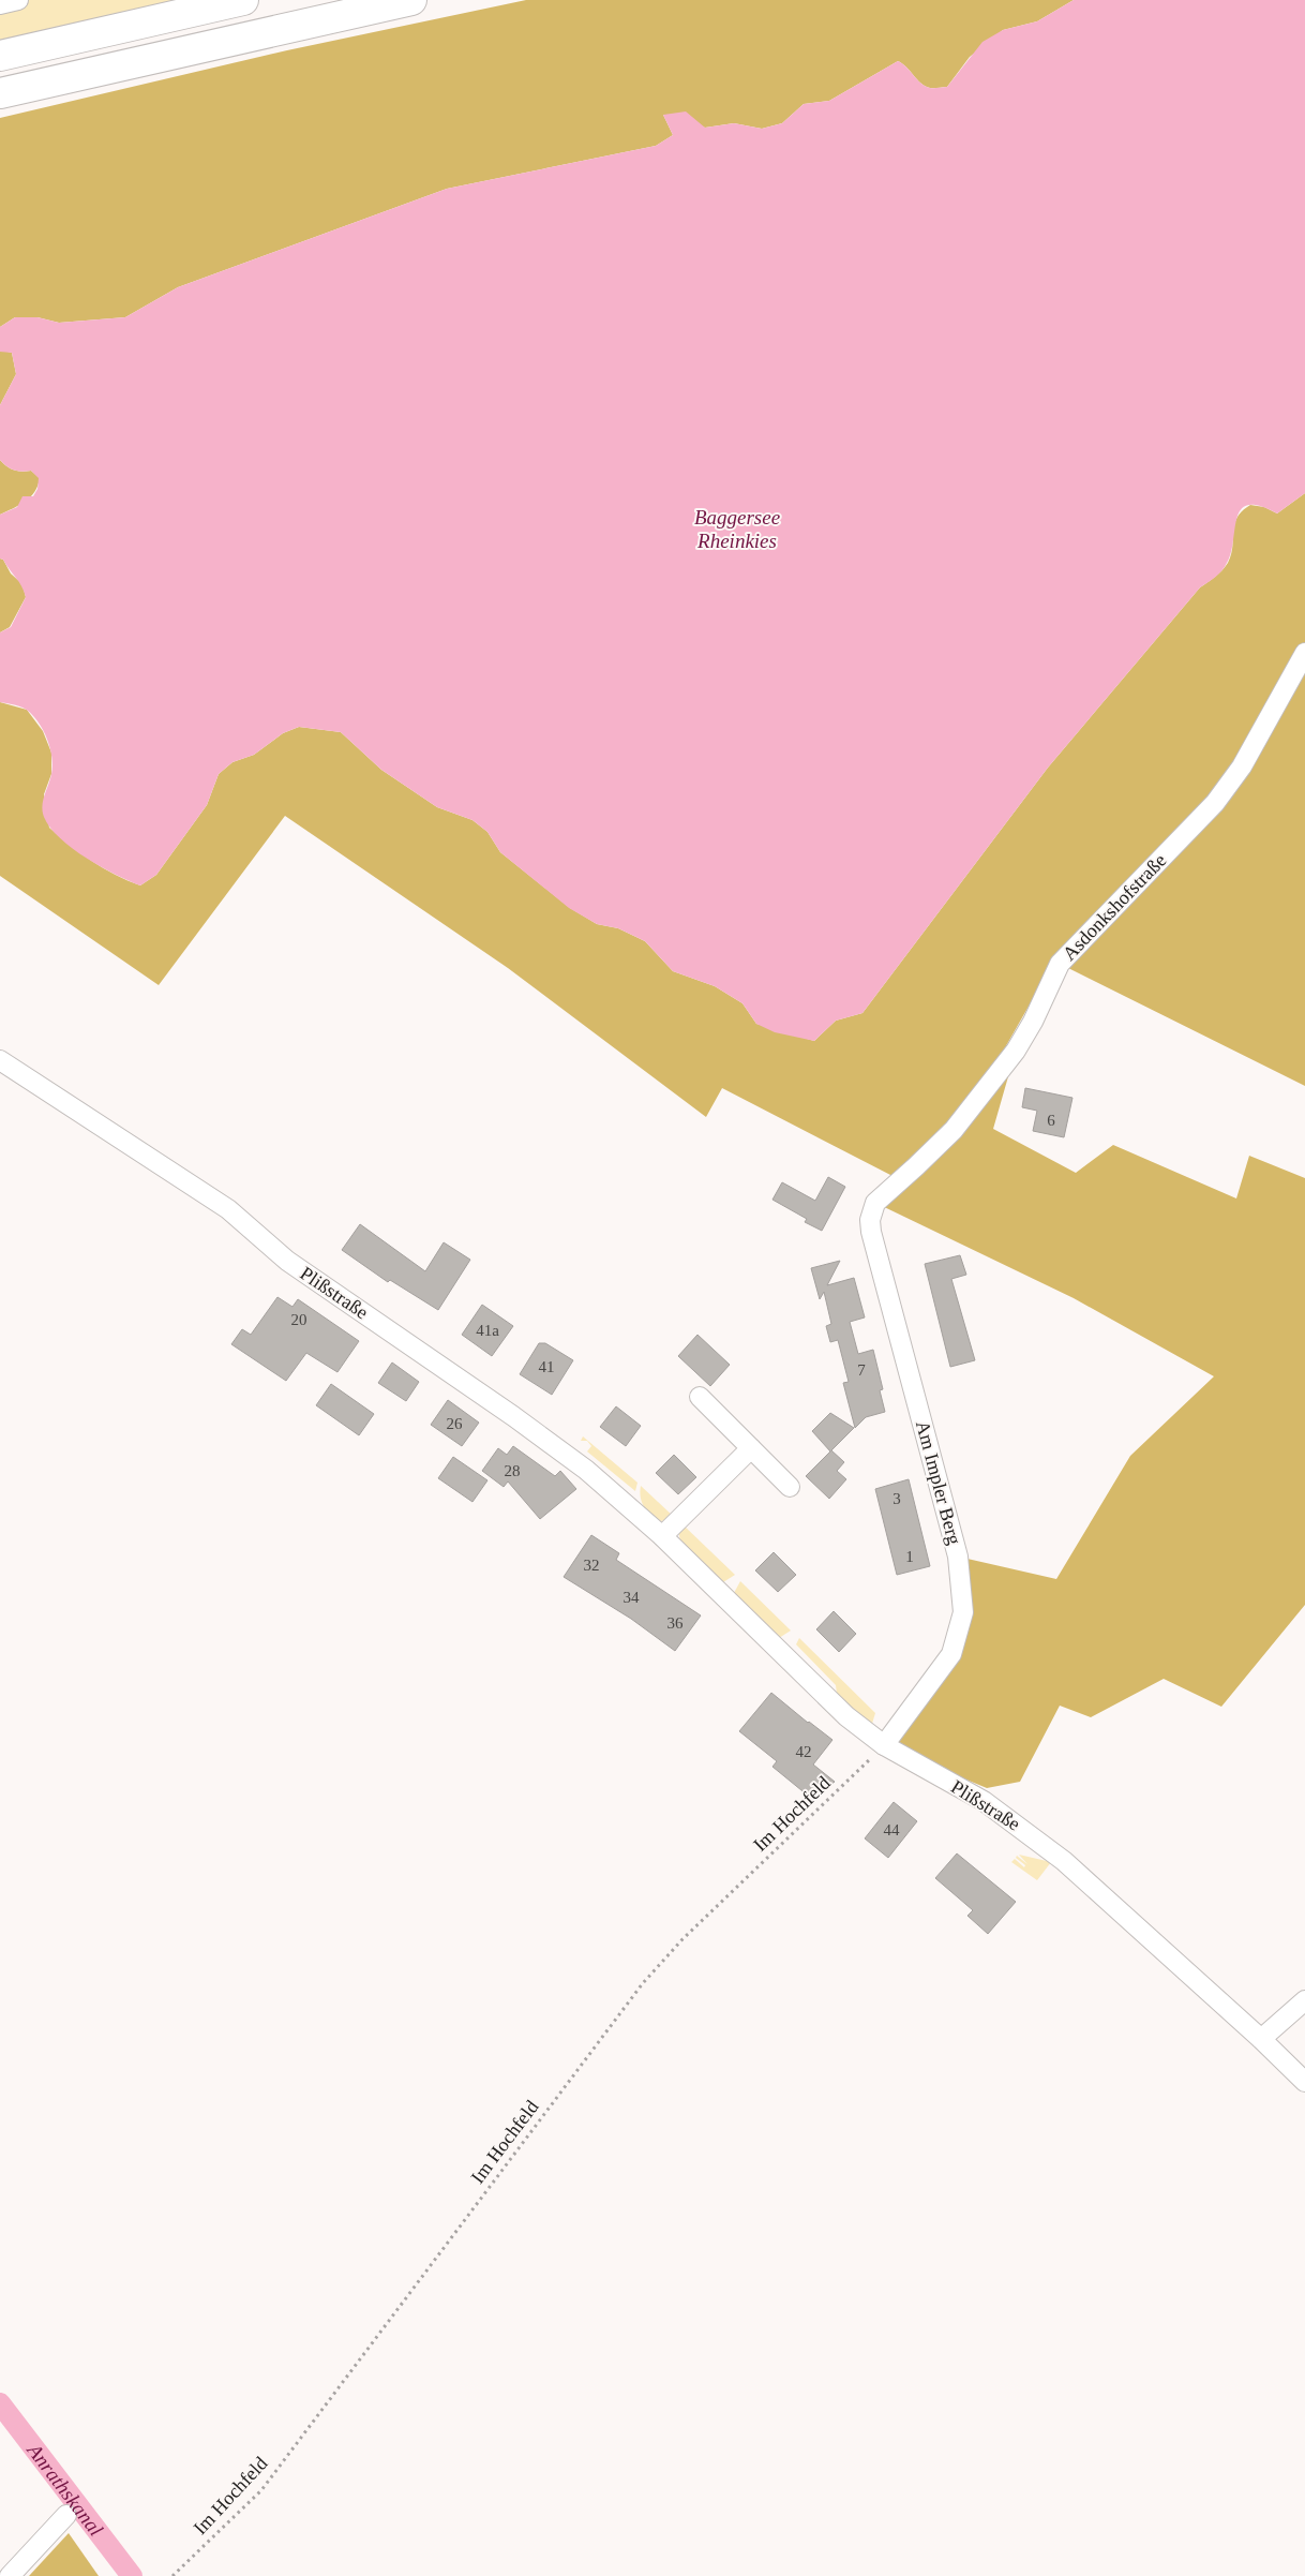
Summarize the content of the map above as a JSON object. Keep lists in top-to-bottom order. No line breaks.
{"streets":{"street":["Asdonkshofstraße","Plißstraße","Am Impler Berg"],"path":["Im Hochfeld"]},"crossings":[["Asdonkshofstraße","Am Impler Berg"],["Plißstraße","Am Impler Berg"],["Plißstraße","Im Hochfeld"],["Am Impler Berg","Im Hochfeld"]],"water":["Baggersee Rheinkies","Anrathskanal"],"house_numbers":["6","20","41a","41","7","26","28","3","1","32","34","36","42","44"]}
